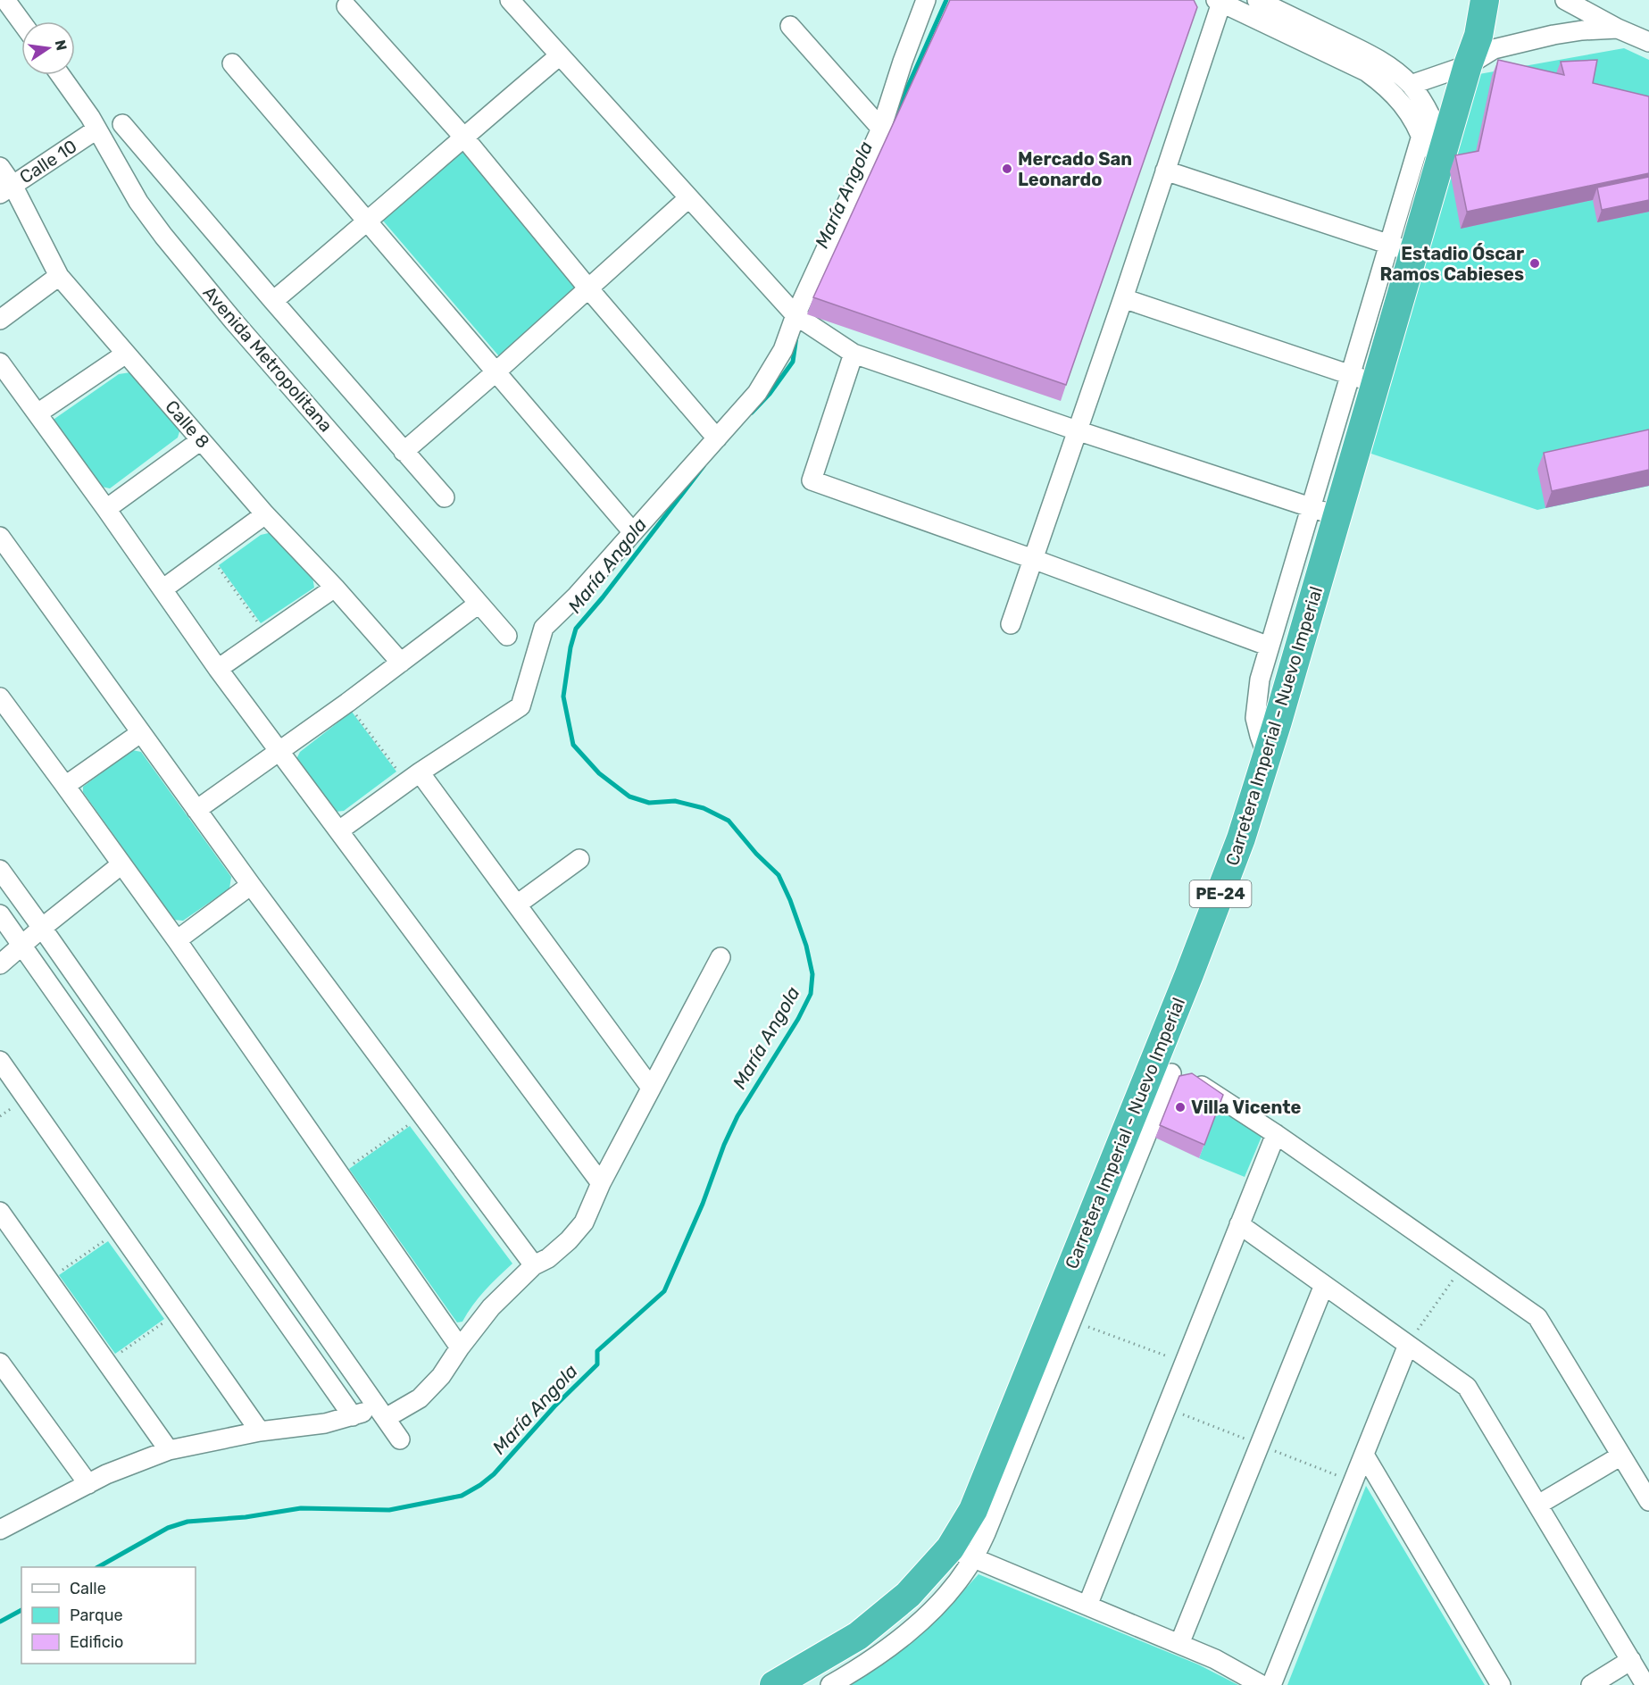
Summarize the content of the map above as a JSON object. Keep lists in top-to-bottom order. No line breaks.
{"streets":{"highway":["Carretera Imperial - Nuevo Imperial","PE-24"],"street":["Calle 10","Avenida Metropolitana","Calle 8"]},"crossings":[["Calle 10","Avenida Metropolitana"],["Calle 10","Calle 8"]],"water":["María Angola"],"places":["Mercado San Leonardo","Estadio Óscar Ramos Cabieses","Villa Vicente"],"legend":["Calle","Parque","Edificio"],"north":"right"}
